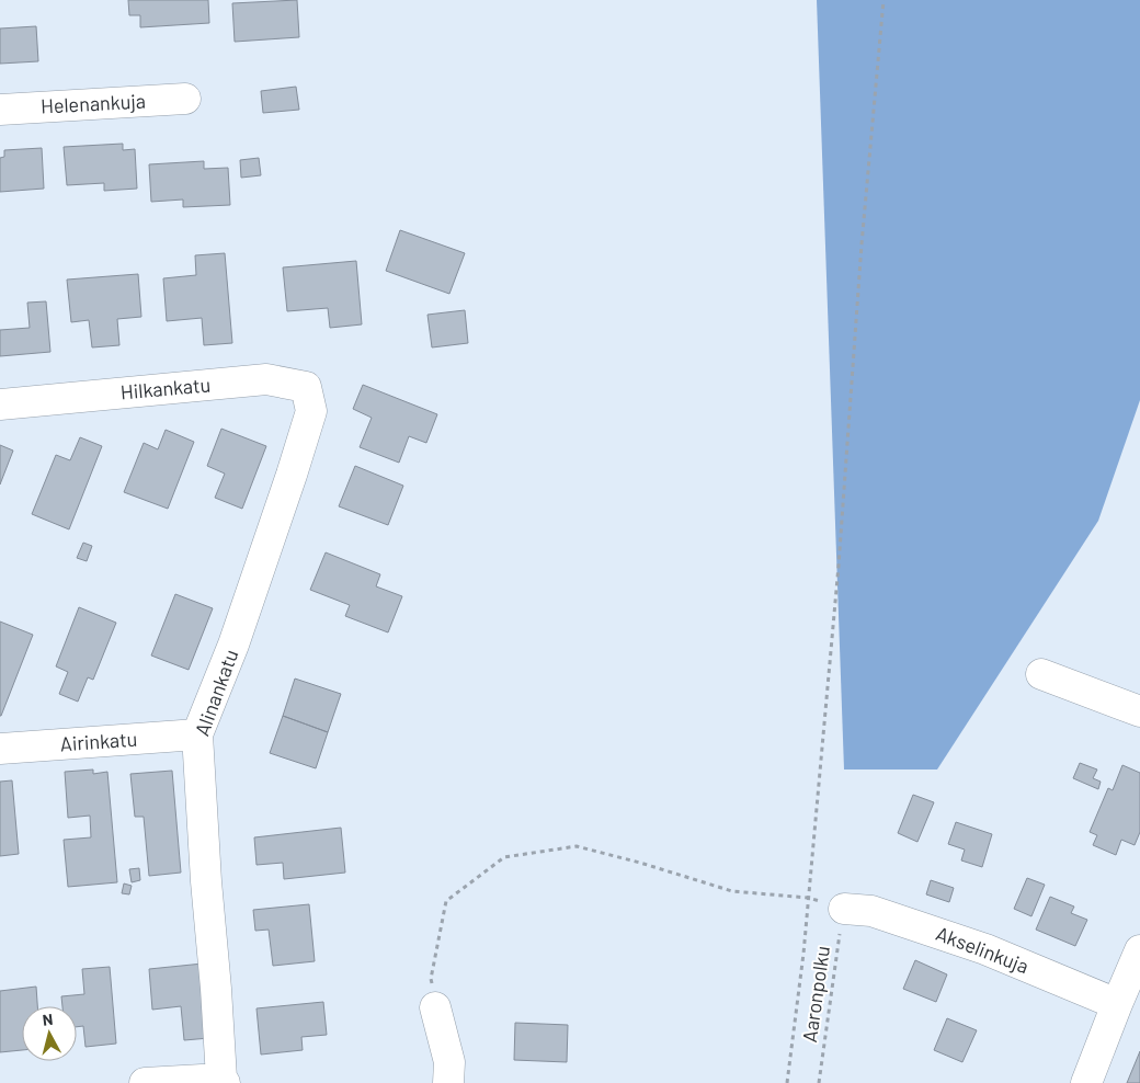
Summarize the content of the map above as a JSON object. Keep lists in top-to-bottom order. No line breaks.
{"streets":{"street":["Helenankuja","Hilkankatu","Alinankatu","Airinkatu","Akselinkuja"],"path":["Aaronpolku"]},"crossings":[["Hilkankatu","Alinankatu"],["Alinankatu","Airinkatu"],["Akselinkuja","Aaronpolku"]],"north":"top"}
